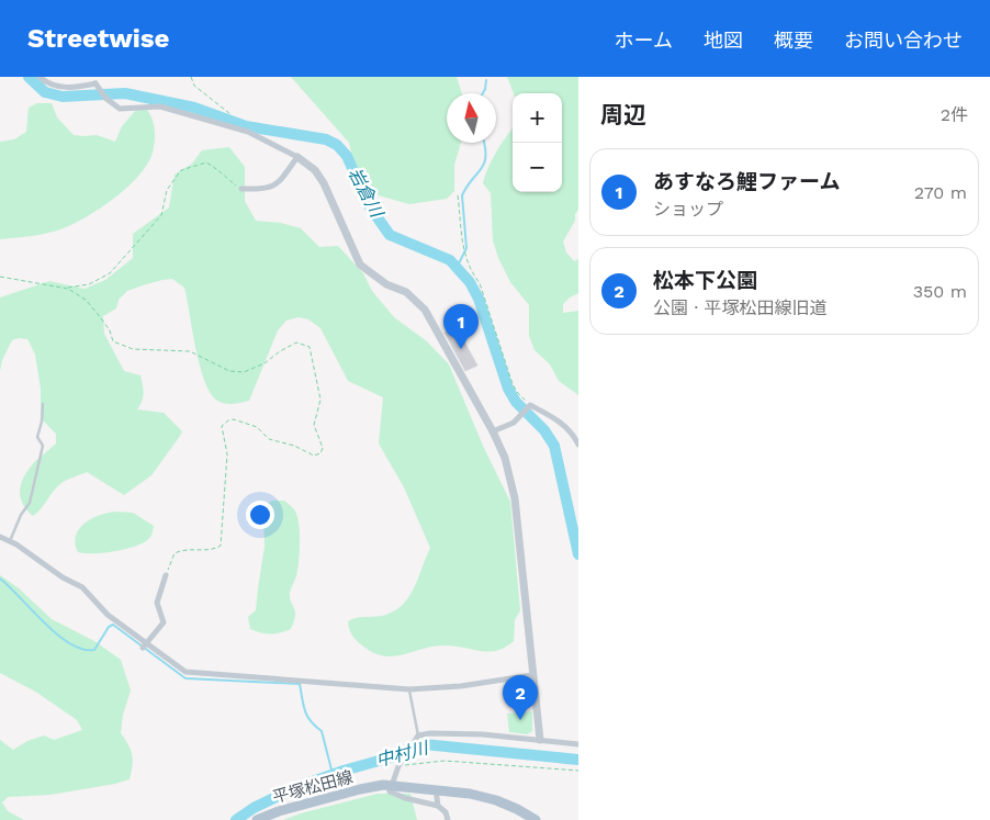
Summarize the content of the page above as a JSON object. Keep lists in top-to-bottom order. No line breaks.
{"streets":{"main road":["平塚松田線"]},"water":["岩倉川","中村川"],"north":"top","page":{"header":"Streetwise","nav":["ホーム","地図","概要","お問い合わせ"],"heading":["周辺","2件"],"map_buttons":["+","−"],"list":[{"mark":"1","name":"あすなろ鯉ファーム","note":"ショップ","value":"270 m"},{"mark":"2","name":"松本下公園","note":"公園 · 平塚松田線旧道","value":"350 m"}],"pins":["1","2"]}}
